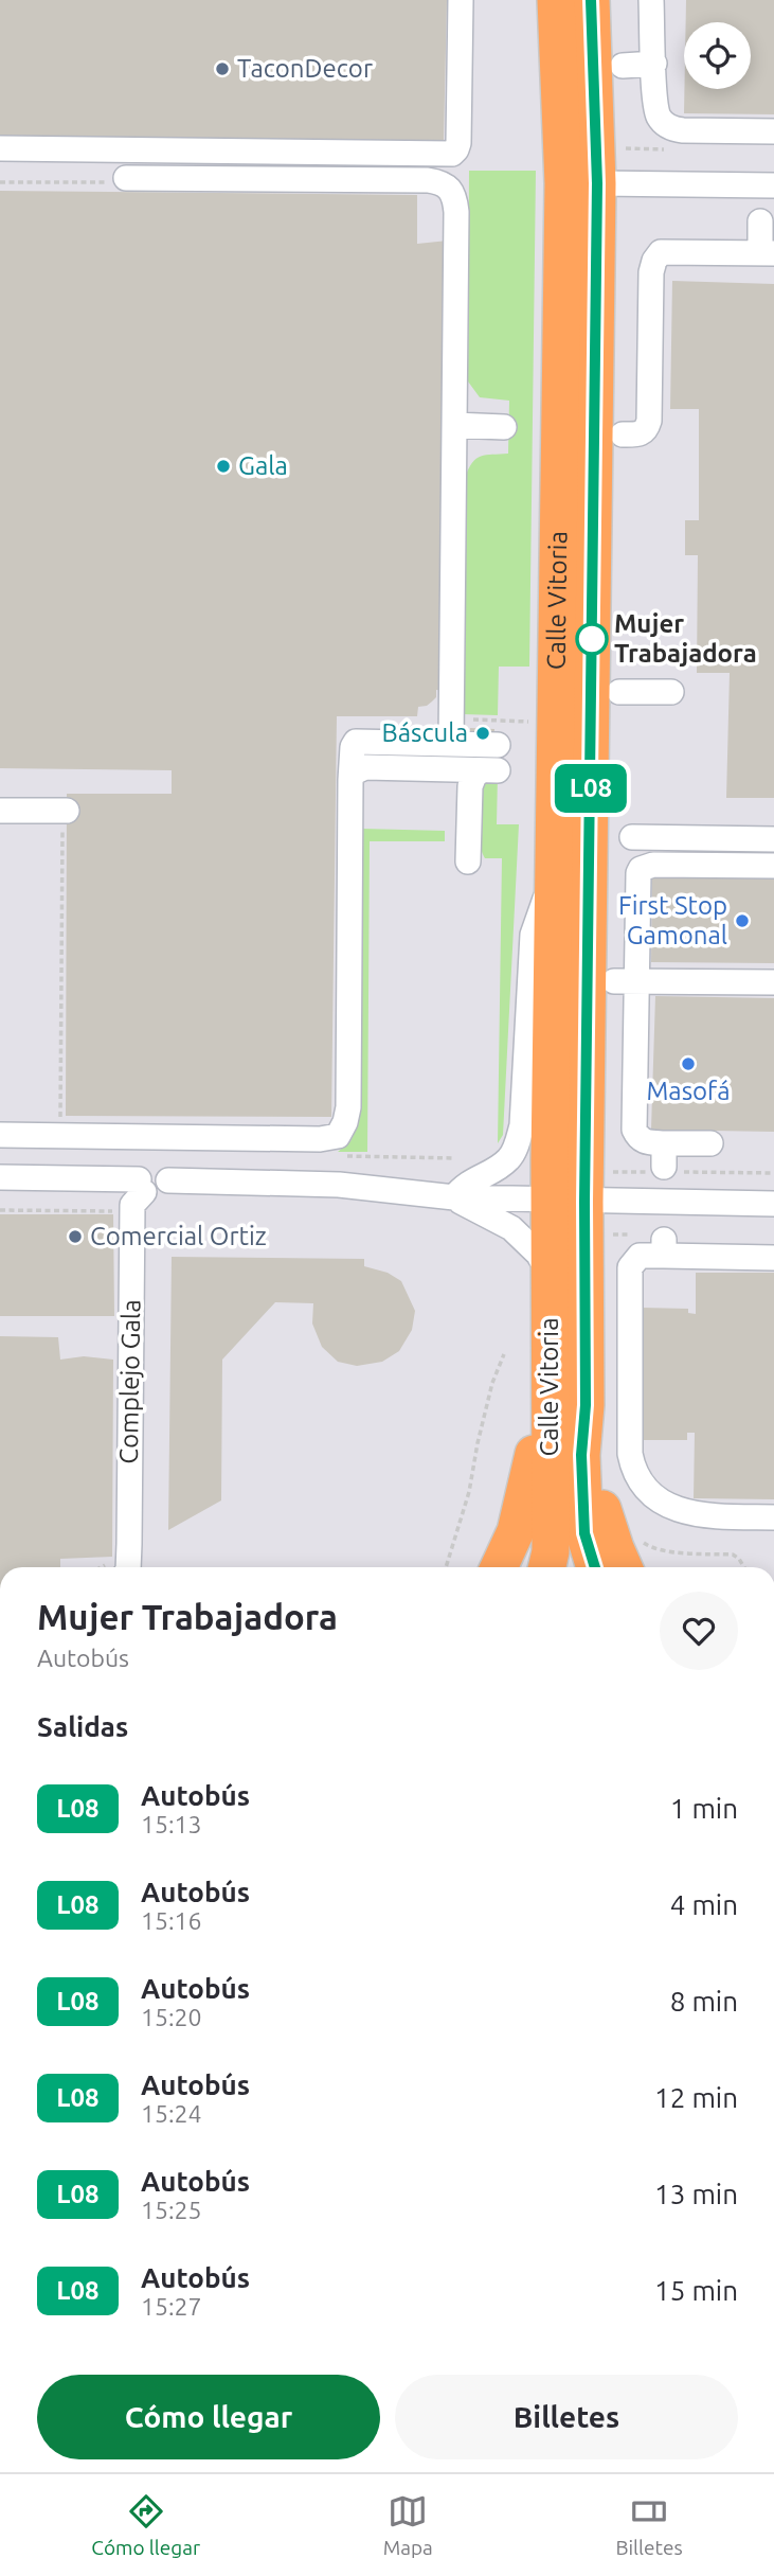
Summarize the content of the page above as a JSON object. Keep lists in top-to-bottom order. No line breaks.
{"streets":{"highway":["Calle Vitoria"],"street":["Complejo Gala"]},"places":["TaconDecor","Gala","Mujer Trabajadora","Báscula","First Stop Gamonal","Masofá","Comercial Ortiz"],"lines":["bus line L08"],"page":{"on_map":"L08","heading":[["Mujer Trabajadora","Autobús"],"Salidas"],"list":[{"mark":"L08","name":"Autobús","note":"15:13","value":"1 min"},{"mark":"L08","name":"Autobús","note":"15:16","value":"4 min"},{"mark":"L08","name":"Autobús","note":"15:20","value":"8 min"},{"mark":"L08","name":"Autobús","note":"15:24","value":"12 min"},{"mark":"L08","name":"Autobús","note":"15:25","value":"13 min"},{"mark":"L08","name":"Autobús","note":"15:27","value":"15 min"}],"buttons":["Cómo llegar","Billetes"],"tabs":["Cómo llegar","Mapa","Billetes"]}}
